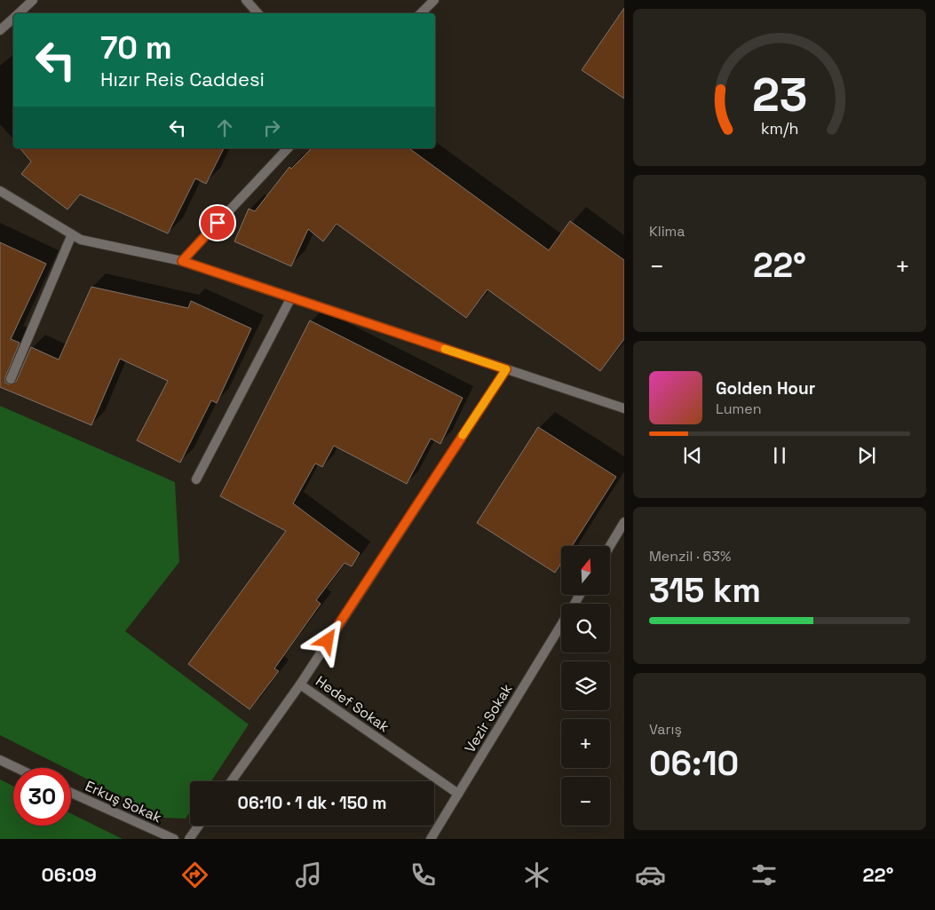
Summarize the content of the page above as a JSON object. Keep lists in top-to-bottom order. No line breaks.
{"streets":{"street":["Hedef Sokak","Vezir Sokak","Erkuş Sokak"]},"crossings":[["Hedef Sokak","Vezir Sokak"]],"north":"top","page":{"turn":["70 m","Hızır Reis Caddesi"],"tile":["Klima",["Menzil · 63%","315 km"],["Varış","06:10"]],"heat":["−","22°","+"],"song":["Golden Hour","Lumen"],"map_buttons":["+","−"],"limit":"30","trip":"06:10 · 1 dk · 150 m","tabs":["06:09","22°"],"gauge":["23","km/h"]}}
